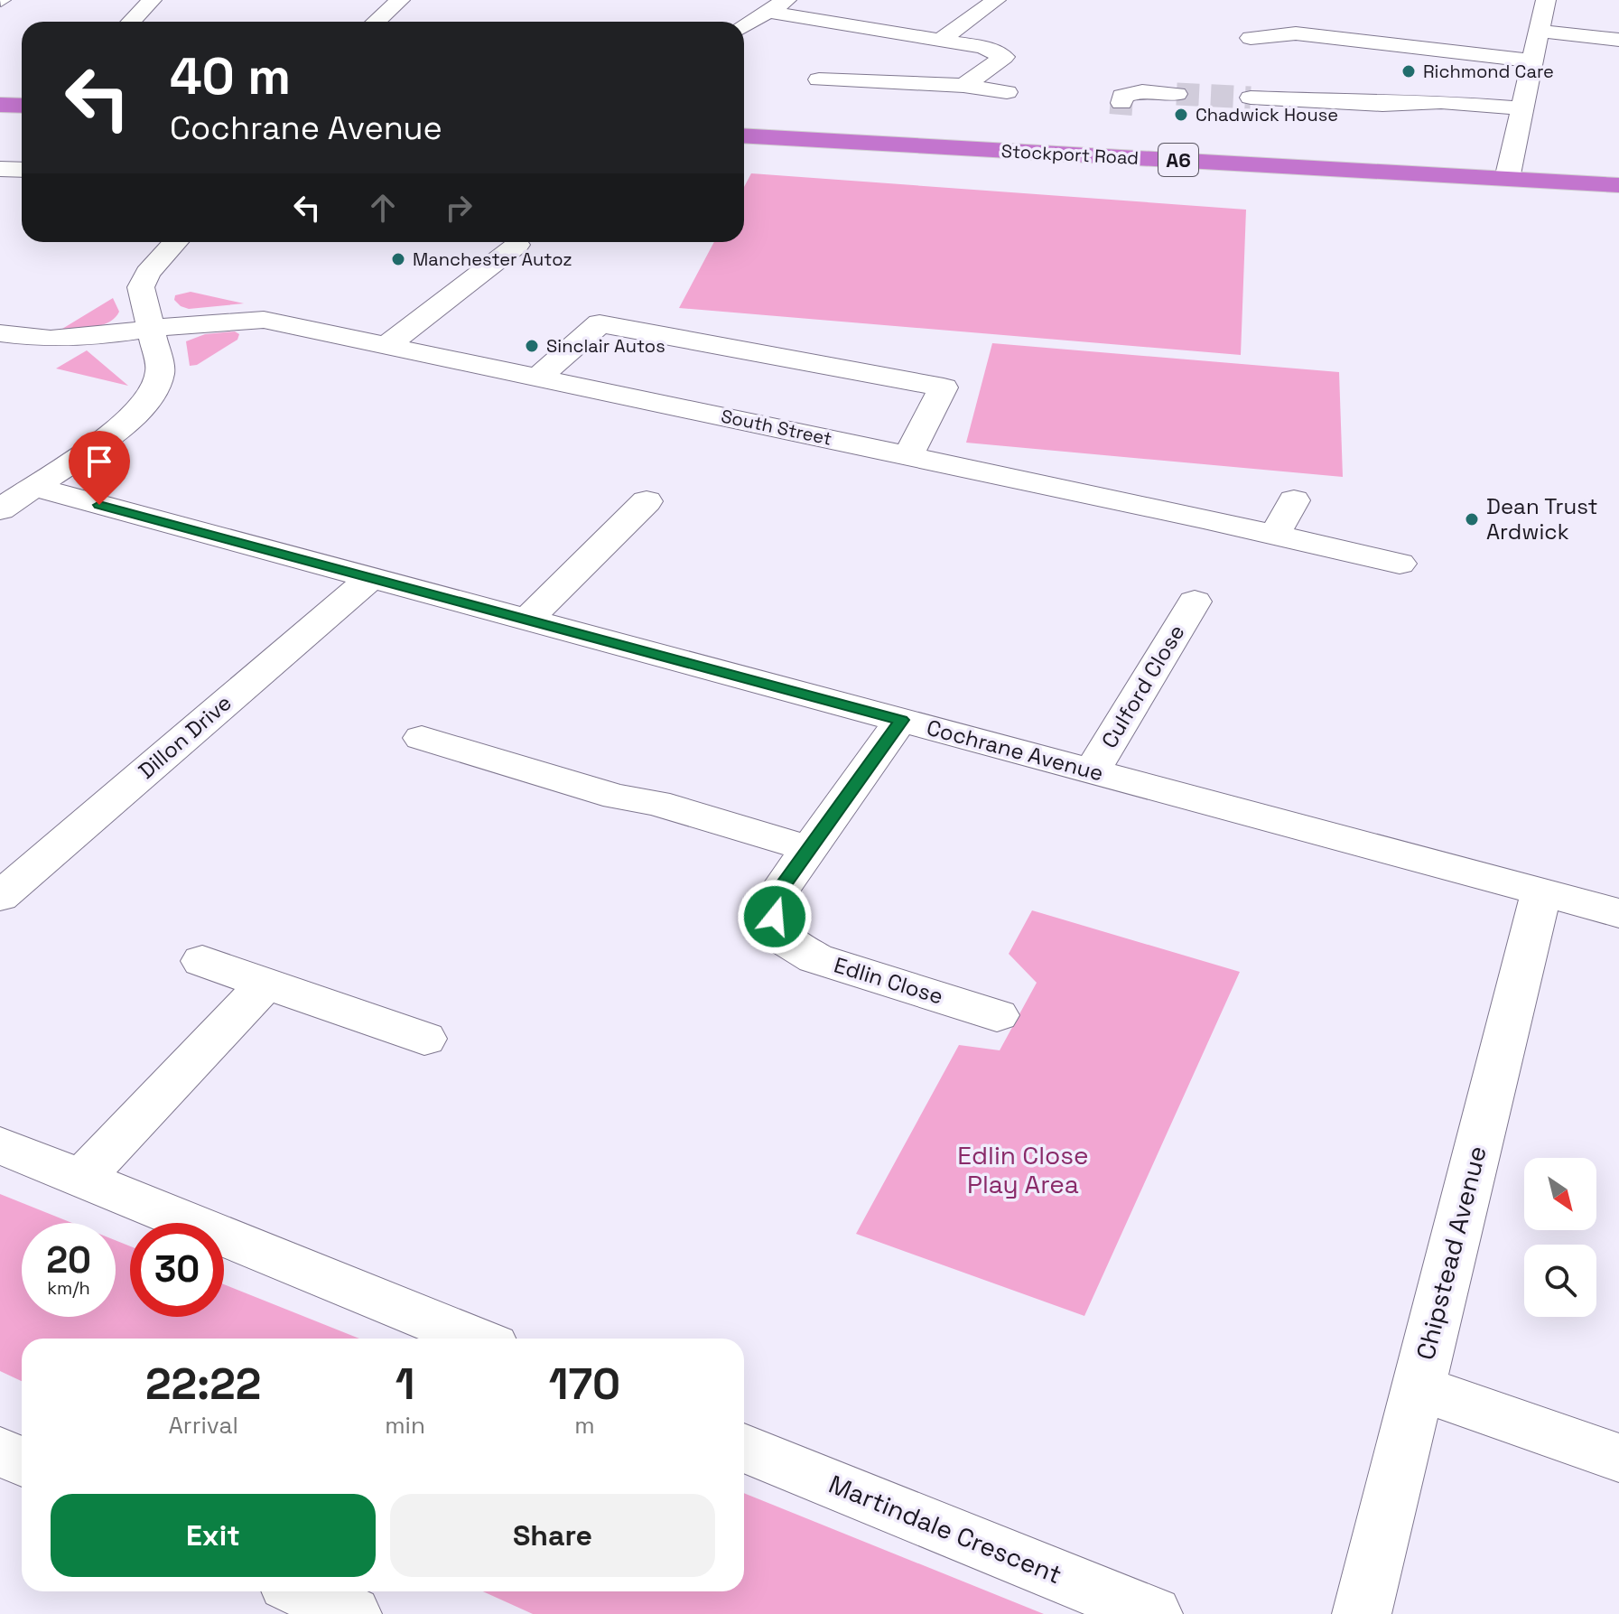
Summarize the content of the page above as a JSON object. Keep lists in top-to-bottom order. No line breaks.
{"streets":{"highway":["Stockport Road","A6"],"street":["South Street","Culford Close","Dillon Drive","Cochrane Avenue","Edlin Close","Chipstead Avenue","Martindale Crescent"]},"crossings":[["Culford Close","Cochrane Avenue"],["Dillon Drive","Cochrane Avenue"],["Cochrane Avenue","Edlin Close"],["Cochrane Avenue","Chipstead Avenue"]],"parks":["Edlin Close Play Area"],"places":["Richmond Care","Chadwick House","Manchester Autoz","Sinclair Autos","Dean Trust Ardwick"],"north":"bottom right","page":{"turn":["40 m","Cochrane Avenue"],"speed":"20 km/h","limit":"30","eta":["22:22","Arrival","1","min","170","m"],"buttons":["Exit","Share"]}}
